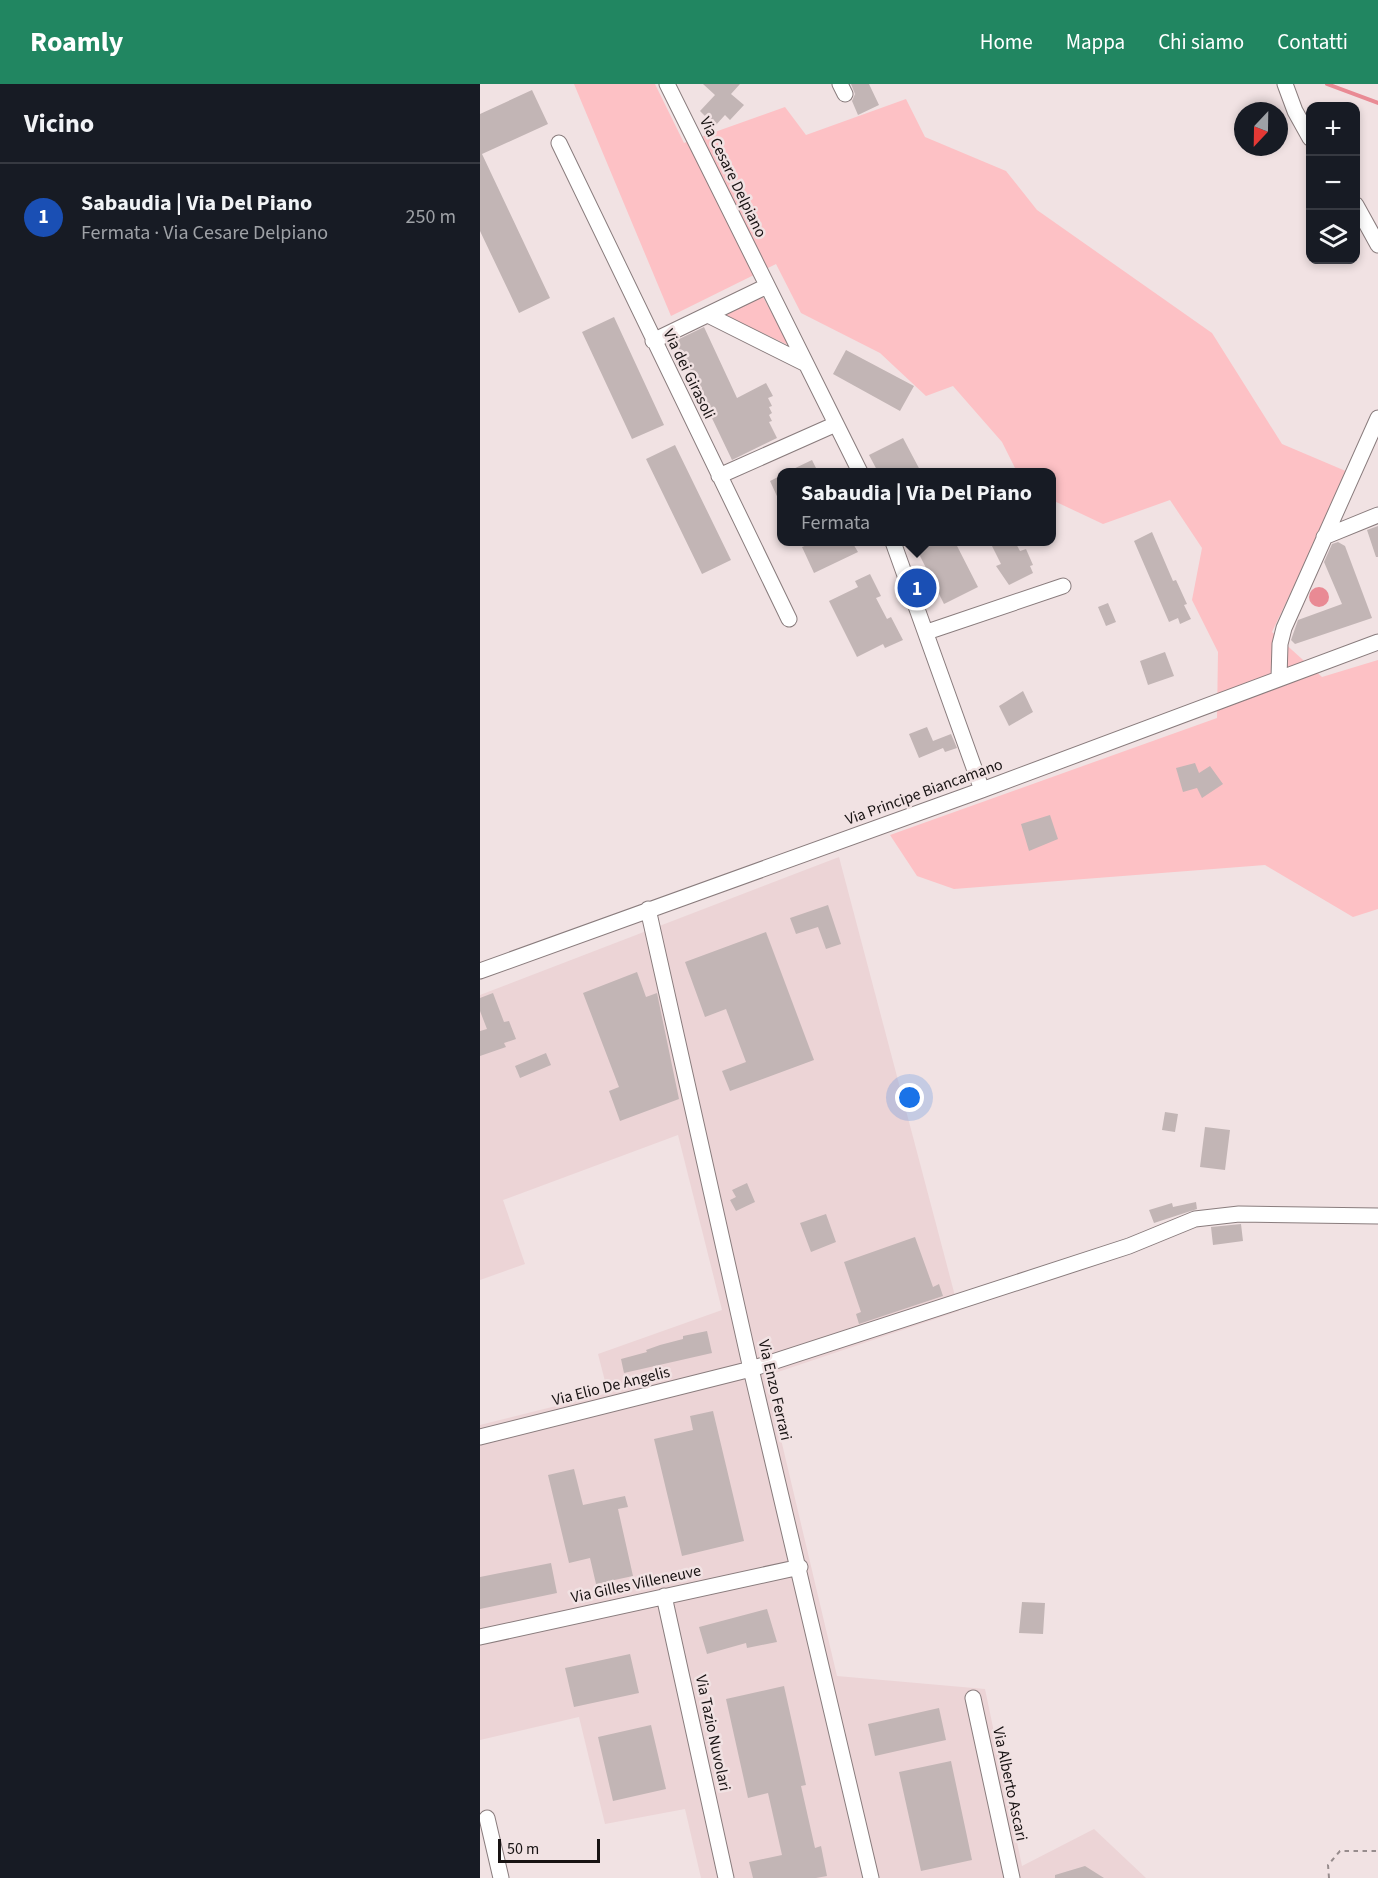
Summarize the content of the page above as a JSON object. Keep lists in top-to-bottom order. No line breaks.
{"streets":{"street":["Via Cesare Delpiano","Via dei Girasoli","Via Principe Biancamano","Via Elio De Angelis","Via Enzo Ferrari","Via Gilles Villeneuve","Via Tazio Nuvolari","Via Alberto Ascari"]},"crossings":[["Via Principe Biancamano","Via Enzo Ferrari"],["Via Elio De Angelis","Via Enzo Ferrari"],["Via Enzo Ferrari","Via Gilles Villeneuve"],["Via Gilles Villeneuve","Via Tazio Nuvolari"]],"scale_bar":"50 m","north":"bottom","page":{"header":"Roamly","nav":["Home","Mappa","Chi siamo","Contatti"],"heading":"Vicino","map_buttons":["+","−"],"list":[{"mark":"1","name":"Sabaudia | Via Del Piano","note":"Fermata · Via Cesare Delpiano","value":"250 m"}],"popup":["Sabaudia | Via Del Piano","Fermata"],"pins":"1","scale":"50 m"}}
